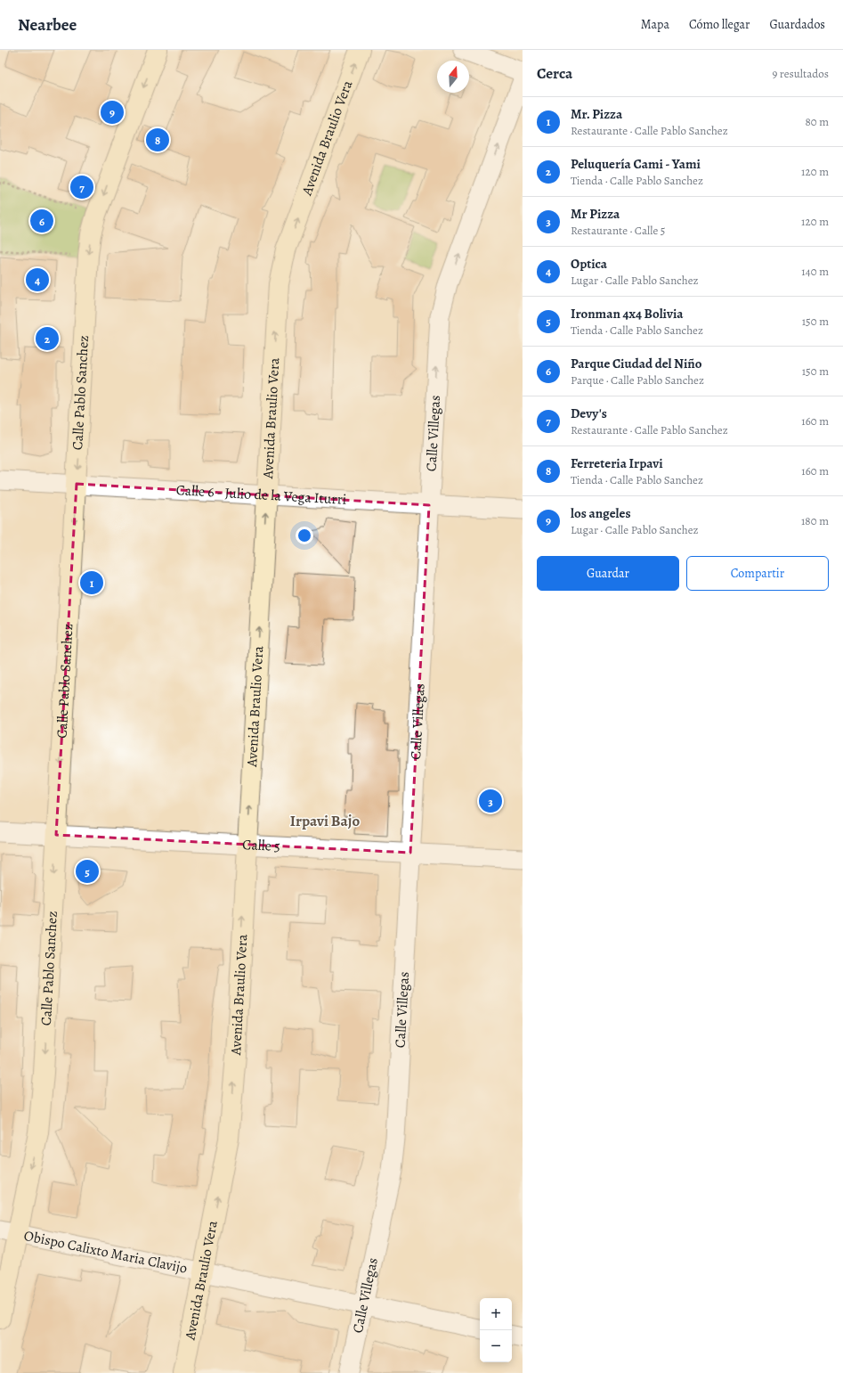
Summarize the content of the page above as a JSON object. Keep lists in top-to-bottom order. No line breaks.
{"streets":{"main road":["Avenida Braulio Vera","Calle Pablo Sanchez"],"street":["Calle Villegas","Calle 6 - Julio de la Vega Iturri","Calle 5","Obispo Calixto Maria Clavijo"]},"crossings":[["Avenida Braulio Vera","Calle 6 - Julio de la Vega Iturri"],["Avenida Braulio Vera","Calle 5"],["Avenida Braulio Vera","Obispo Calixto Maria Clavijo"],["Calle Pablo Sanchez","Calle 6 - Julio de la Vega Iturri"],["Calle Pablo Sanchez","Calle 5"],["Calle Pablo Sanchez","Obispo Calixto Maria Clavijo"],["Calle Villegas","Calle 6 - Julio de la Vega Iturri"],["Calle Villegas","Calle 5"],["Calle Villegas","Obispo Calixto Maria Clavijo"]],"one_way":["Avenida Braulio Vera","Calle Pablo Sanchez"],"districts":["Irpavi Bajo"],"north":"top","page":{"header":"Nearbee","nav":["Mapa","Cómo llegar","Guardados"],"heading":["Cerca","9 resultados"],"list":[{"mark":"1","name":"Mr. Pizza","note":"Restaurante · Calle Pablo Sanchez","value":"80 m"},{"mark":"2","name":"Peluquería Cami - Yami","note":"Tienda · Calle Pablo Sanchez","value":"120 m"},{"mark":"3","name":"Mr Pizza","note":"Restaurante · Calle 5","value":"120 m"},{"mark":"4","name":"Optica","note":"Lugar · Calle Pablo Sanchez","value":"140 m"},{"mark":"5","name":"Ironman 4x4 Bolivia","note":"Tienda · Calle Pablo Sanchez","value":"150 m"},{"mark":"6","name":"Parque Ciudad del Niño","note":"Parque · Calle Pablo Sanchez","value":"150 m"},{"mark":"7","name":"Devy's","note":"Restaurante · Calle Pablo Sanchez","value":"160 m"},{"mark":"8","name":"Ferreteria Irpavi","note":"Tienda · Calle Pablo Sanchez","value":"160 m"},{"mark":"9","name":"los angeles","note":"Lugar · Calle Pablo Sanchez","value":"180 m"}],"pins":["9","8","7","6","4","2","1","3","5"],"buttons":["Guardar","Compartir"],"map_buttons":["+","−"]}}
